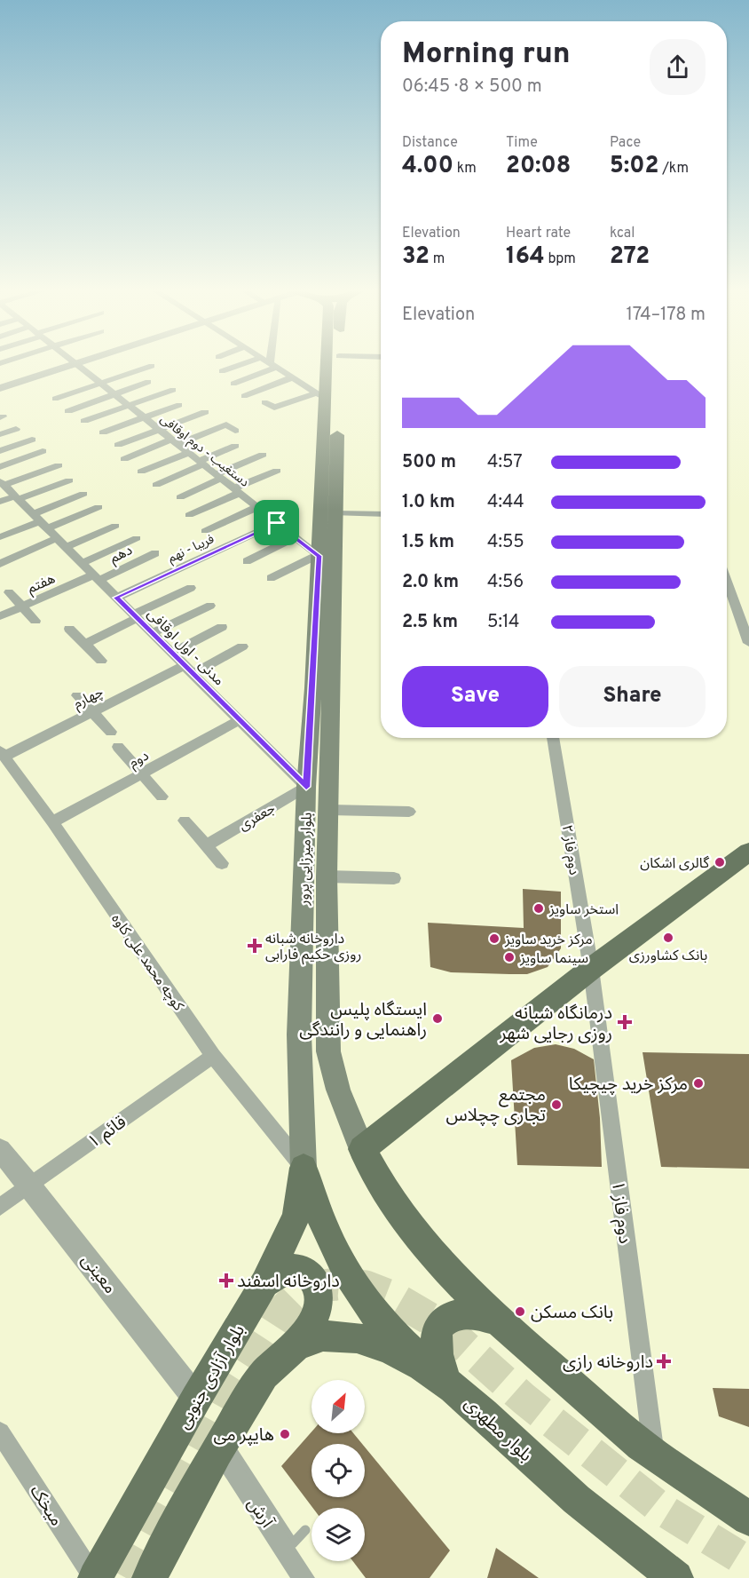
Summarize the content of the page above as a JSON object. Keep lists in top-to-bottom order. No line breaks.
{"streets":{"main road":["بلوار میرزایی پرور","بلوار آزادی جنوبی","بلوار مطهری"],"street":["دستغیب - دوم اوقافی","فریبا - نهم","دهم","هفتم","مدنی - اول اوقافی","چهارم","دوم","جعفری","دوم فاز ۲","کوچه محمد علی کاوه","قائم ۱","دوم فاز ۱","معینی","میخک","آرش"]},"crossings":[["دستغیب - دوم اوقافی","فریبا - نهم"],["دستغیب - دوم اوقافی","بلوار میرزایی پرور"],["فریبا - نهم","مدنی - اول اوقافی"],["دهم","هفتم"],["دهم","مدنی - اول اوقافی"],["هفتم","مدنی - اول اوقافی"],["مدنی - اول اوقافی","چهارم"],["مدنی - اول اوقافی","دوم"],["مدنی - اول اوقافی","جعفری"],["مدنی - اول اوقافی","بلوار میرزایی پرور"],["چهارم","کوچه محمد علی کاوه"],["دوم","کوچه محمد علی کاوه"],["جعفری","بلوار میرزایی پرور"],["دوم فاز ۲","دوم فاز ۱"],["بلوار میرزایی پرور","کوچه محمد علی کاوه"],["بلوار میرزایی پرور","بلوار آزادی جنوبی"],["کوچه محمد علی کاوه","قائم ۱"],["کوچه محمد علی کاوه","بلوار آزادی جنوبی"],["قائم ۱","معینی"],["معینی","بلوار آزادی جنوبی"],["بلوار آزادی جنوبی","میخک"]],"places":{"other":["گالری اشکان","استخر ساویز","بانک کشاورزی","مرکز خرید ساویز","سینما ساویز","ایستگاه پلیس راهنمایی و رانندگی","مرکز خرید چیچیکا","مجتمع تجاری چچلاس","بانک مسکن","هایپر می"],"health":["داروخانه شبانه روزی حکیم فارابی","درمانگاه شبانه روزی رجایی شهر","داروخانه اسفند","داروخانه رازی"]},"north":"top right","page":{"heading":["Morning run","06:45 · 8 × 500 m"],"stats":[["Distance","4.00 km"],["Time","20:08"],["Pace","5:02 /km"],["Elevation","32 m"],["Heart rate","164 bpm"],["kcal","272"]],"chart":["Elevation","174–178 m"],"list":[{"name":"500 m","note":"4:57"},{"name":"1.0 km","note":"4:44"},{"name":"1.5 km","note":"4:55"},{"name":"2.0 km","note":"4:56"},{"name":"2.5 km","note":"5:14"}],"buttons":["Save","Share"]}}
